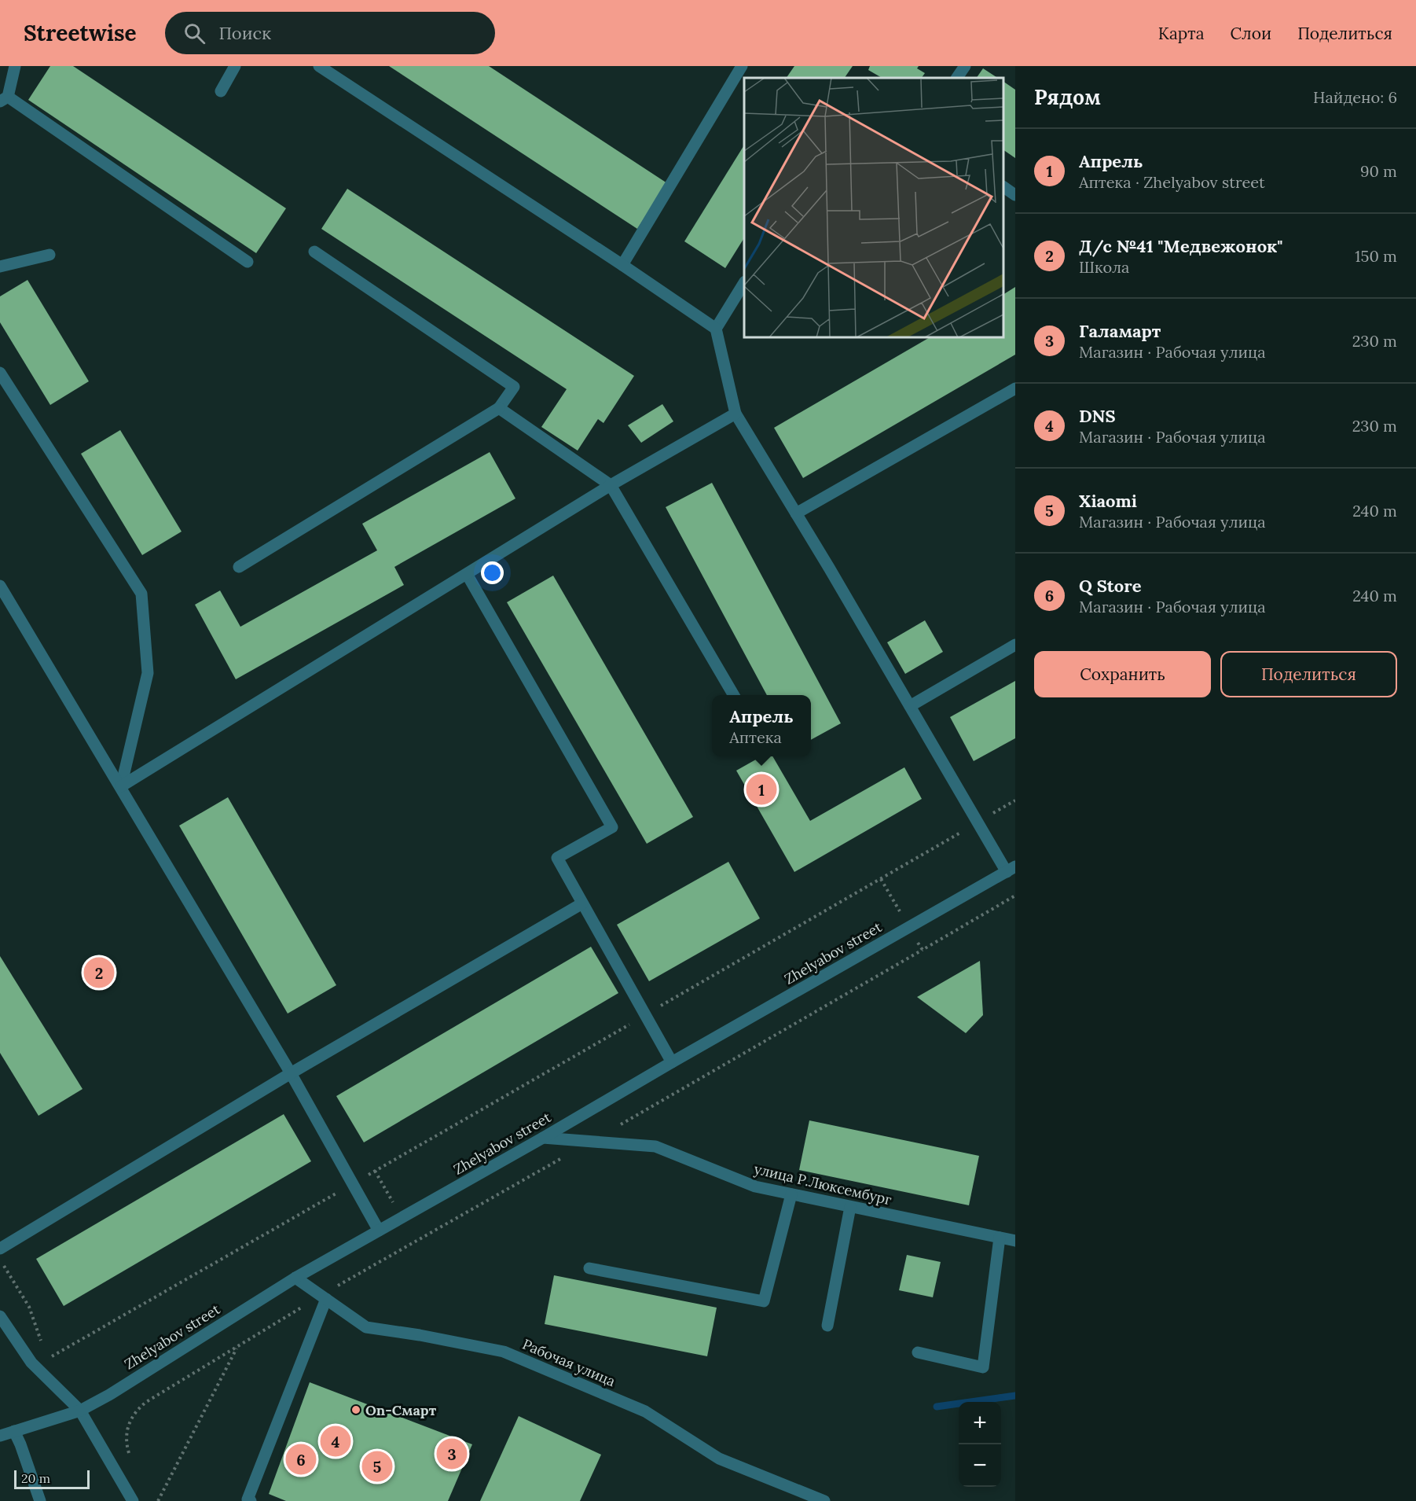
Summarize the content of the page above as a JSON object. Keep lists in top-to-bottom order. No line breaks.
{"streets":{"street":["Zhelyabov street","улица Р.Люксембург","Рабочая улица"]},"crossings":[["Zhelyabov street","улица Р.Люксембург"],["Zhelyabov street","Рабочая улица"]],"places":["On-Смарт"],"scale_bar":"20 m","page":{"header":"Streetwise","search":"Поиск","nav":["Карта","Слои","Поделиться"],"heading":["Рядом","Найдено: 6"],"list":[{"mark":"1","name":"Апрель","note":"Аптека · Zhelyabov street","value":"90 m"},{"mark":"2","name":"Д/с №41 \"Медвежонок\"","note":"Школа","value":"150 m"},{"mark":"3","name":"Галамарт","note":"Магазин · Рабочая улица","value":"230 m"},{"mark":"4","name":"DNS","note":"Магазин · Рабочая улица","value":"230 m"},{"mark":"5","name":"Xiaomi","note":"Магазин · Рабочая улица","value":"240 m"},{"mark":"6","name":"Q Store","note":"Магазин · Рабочая улица","value":"240 m"}],"buttons":["Сохранить","Поделиться"],"popup":["Апрель","Аптека"],"pins":["1","2","4","3","6","5"],"map_buttons":["+","−"],"scale":"20 m"}}
